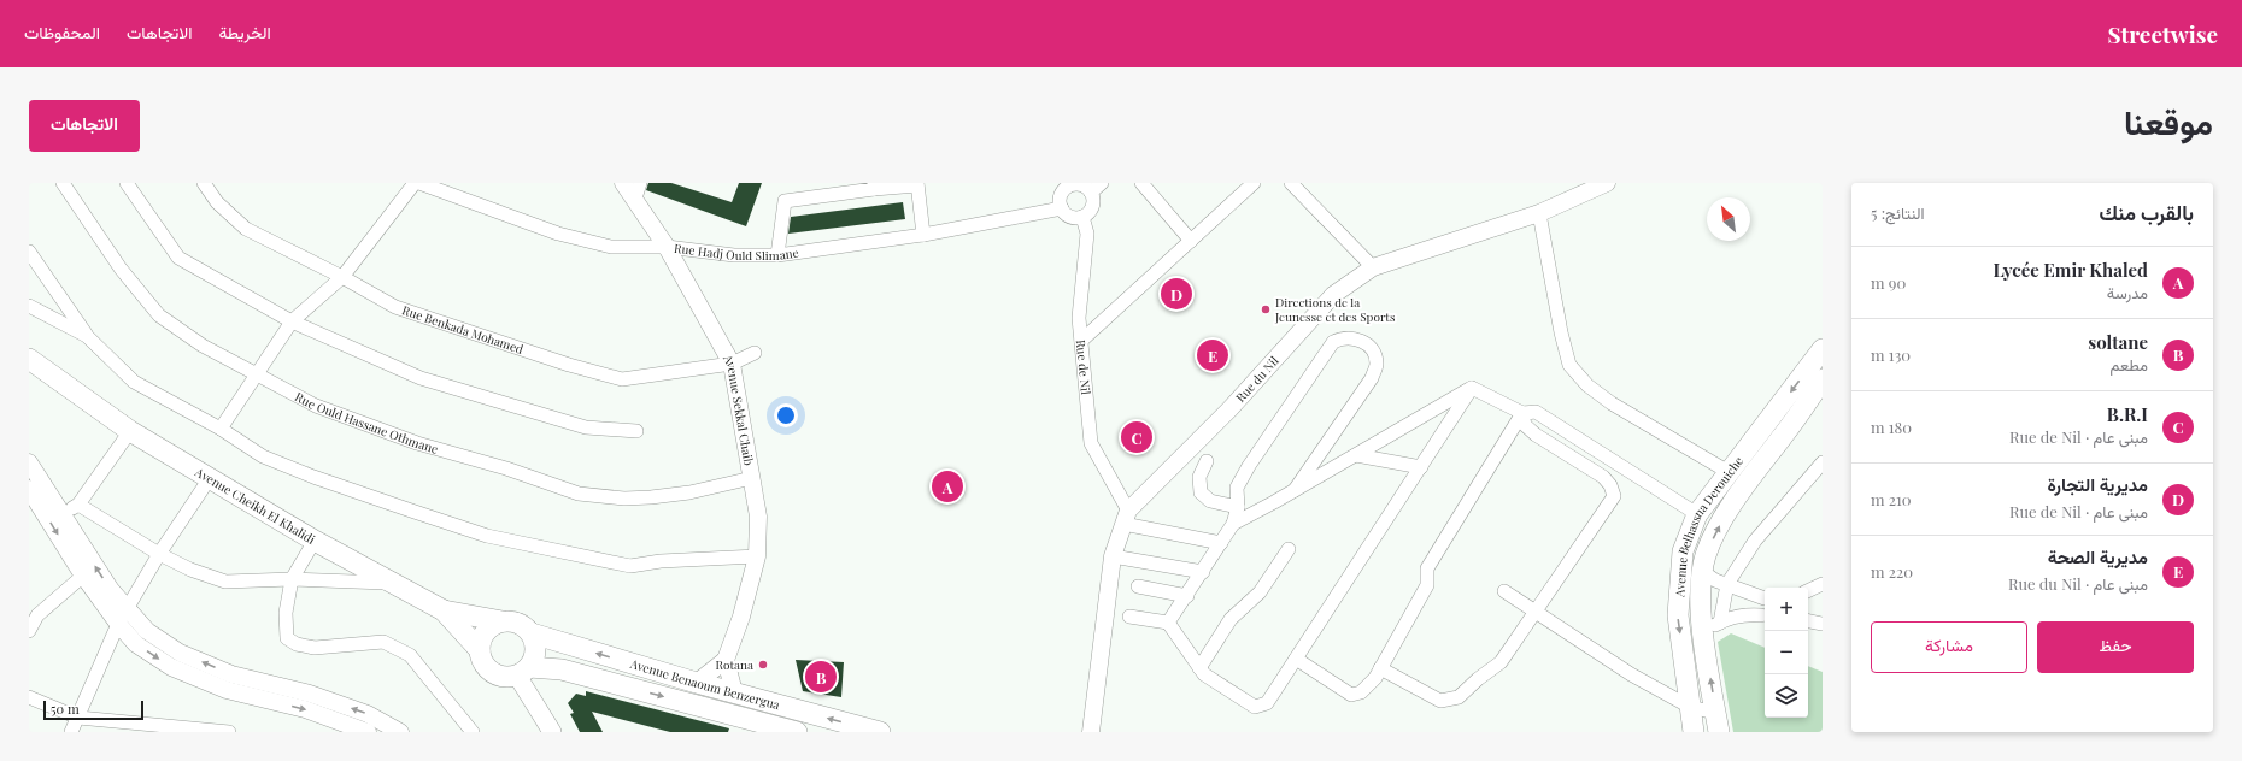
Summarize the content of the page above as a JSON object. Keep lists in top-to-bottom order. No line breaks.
{"streets":{"main road":["Avenue Cheikh El Khalidi","Avenue Belhassna Derouiche","Avenue Benaoum Benzergua"],"street":["Rue Hadj Ould Slimane","Rue Benkada Mohamed","Rue de Nil","Rue du Nil","Avenue Sekkal Chaib","Rue Ould Hassane Othmane"]},"crossings":[["Rue Hadj Ould Slimane","Rue de Nil"],["Rue Hadj Ould Slimane","Avenue Sekkal Chaib"],["Rue Benkada Mohamed","Avenue Sekkal Chaib"],["Rue de Nil","Rue du Nil"],["Avenue Sekkal Chaib","Rue Ould Hassane Othmane"],["Avenue Cheikh El Khalidi","Avenue Benaoum Benzergua"]],"places":["Directions de la Jeunesse et des Sports","Rotana"],"scale_bar":"50 m","north":"top left","page":{"header":"Streetwise","nav":["الخريطة","الاتجاهات","المحفوظات"],"title":"موقعنا","buttons":["الاتجاهات",["حفظ","مشاركة"]],"heading":["بالقرب منك","النتائج: 5"],"list":[{"mark":"A","name":"Lycée Emir Khaled","note":"مدرسة","value":"90 m"},{"mark":"B","name":"soltane","note":"مطعم","value":"130 m"},{"mark":"C","name":"B.R.I","note":"مبنى عام · Rue de Nil","value":"180 m"},{"mark":"D","name":"مديرية التجارة","note":"مبنى عام · Rue de Nil","value":"210 m"},{"mark":"E","name":"مديرية الصحة","note":"مبنى عام · Rue du Nil","value":"220 m"}],"pins":["D","E","C","A","B"],"map_buttons":["+","−"],"scale":"50 m"}}
